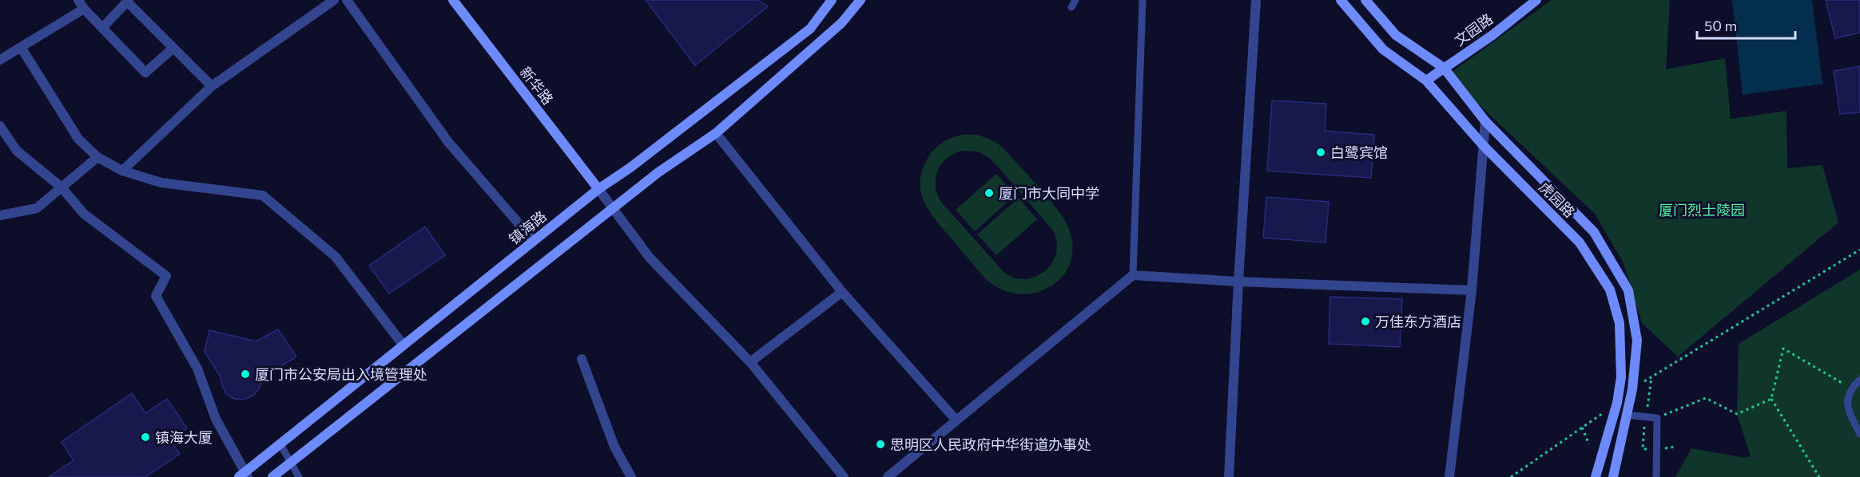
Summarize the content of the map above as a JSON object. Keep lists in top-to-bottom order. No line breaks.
{"streets":{"main road":["文园路","新华路","虎园路","镇海路"]},"crossings":[["文园路","虎园路"],["新华路","镇海路"]],"parks":["厦门烈士陵园"],"places":["白鹭宾馆","厦门市大同中学","万佳东方酒店","厦门市公安局出入境管理处","镇海大厦","思明区人民政府中华街道办事处"],"scale_bar":"50 m"}
